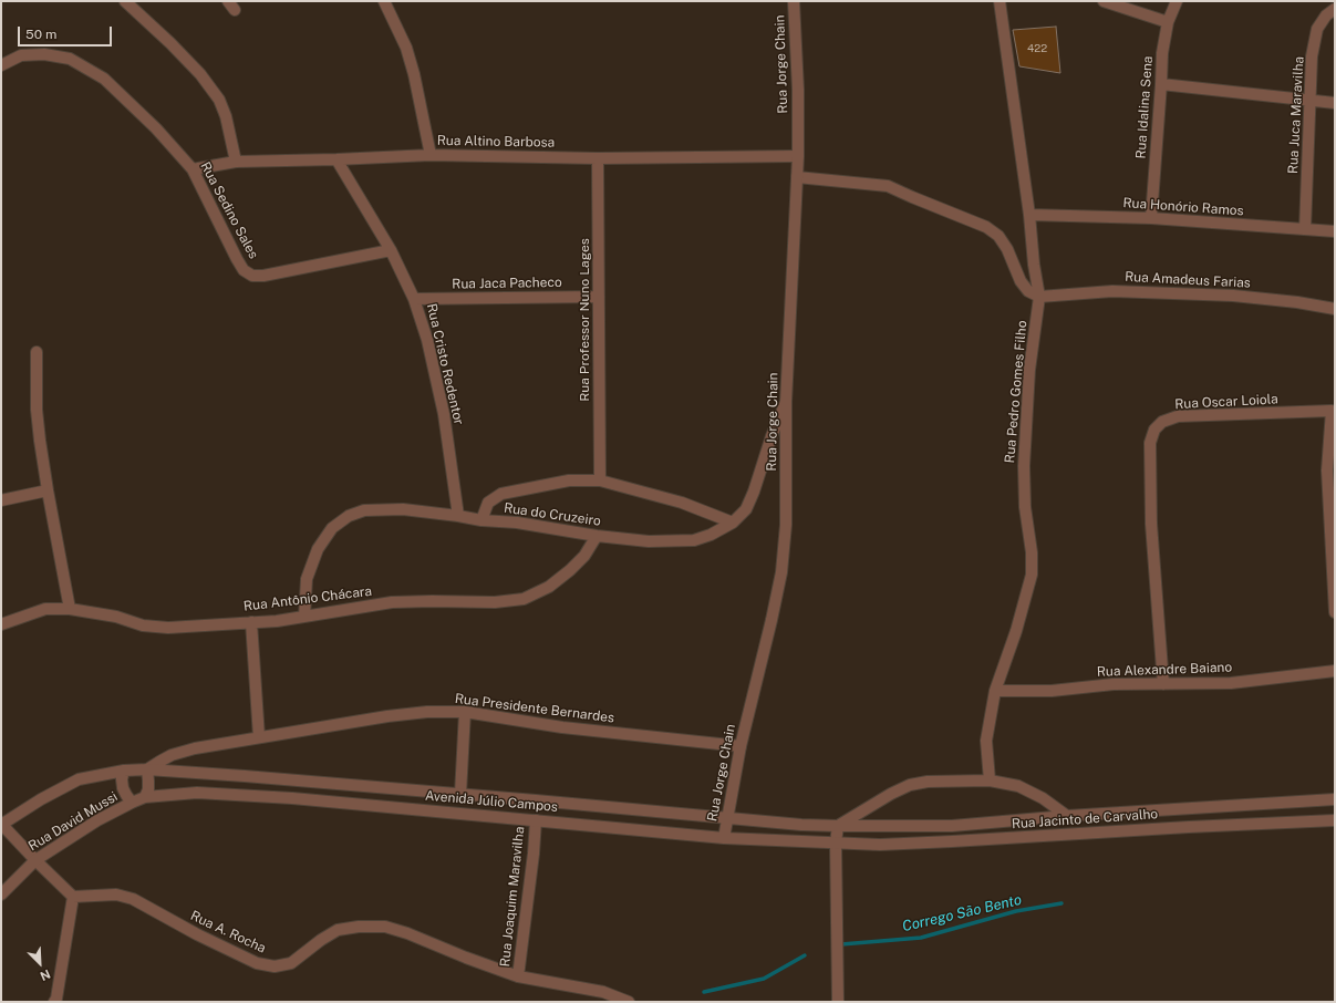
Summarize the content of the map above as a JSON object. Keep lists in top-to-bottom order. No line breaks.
{"streets":{"street":["Rua Jorge Chain","Rua Idalina Sena","Rua Juca Maravilha","Rua Altino Barbosa","Rua Honório Ramos","Rua Sedino Sales","Rua Amadeus Farias","Rua Jaca Pacheco","Rua Professor Nuno Lages","Rua Cristo Redentor","Rua Pedro Gomes Filho","Rua Oscar Loiola","Rua do Cruzeiro","Rua Antônio Chácara","Rua Alexandre Baiano","Rua Presidente Bernardes","Avenida Júlio Campos","Rua Jacinto de Carvalho","Rua David Mussi","Rua Joaquim Maravilha","Rua A. Rocha"]},"crossings":[["Rua Jorge Chain","Rua Altino Barbosa"],["Rua Jorge Chain","Rua do Cruzeiro"],["Rua Jorge Chain","Rua Presidente Bernardes"],["Rua Jorge Chain","Avenida Júlio Campos"],["Rua Idalina Sena","Rua Honório Ramos"],["Rua Juca Maravilha","Rua Honório Ramos"],["Rua Altino Barbosa","Rua Sedino Sales"],["Rua Altino Barbosa","Rua Professor Nuno Lages"],["Rua Altino Barbosa","Rua Cristo Redentor"],["Rua Honório Ramos","Rua Pedro Gomes Filho"],["Rua Sedino Sales","Rua Cristo Redentor"],["Rua Amadeus Farias","Rua Pedro Gomes Filho"],["Rua Jaca Pacheco","Rua Professor Nuno Lages"],["Rua Jaca Pacheco","Rua Cristo Redentor"],["Rua Cristo Redentor","Rua do Cruzeiro"],["Rua Pedro Gomes Filho","Rua Alexandre Baiano"],["Rua Oscar Loiola","Rua Alexandre Baiano"],["Rua do Cruzeiro","Rua Antônio Chácara"],["Avenida Júlio Campos","Rua Jacinto de Carvalho"],["Avenida Júlio Campos","Rua David Mussi"],["Avenida Júlio Campos","Rua Joaquim Maravilha"],["Rua Joaquim Maravilha","Rua A. Rocha"]],"water":["Corrego São Bento"],"house_numbers":["422"],"scale_bar":"50 m","north":"bottom right"}
